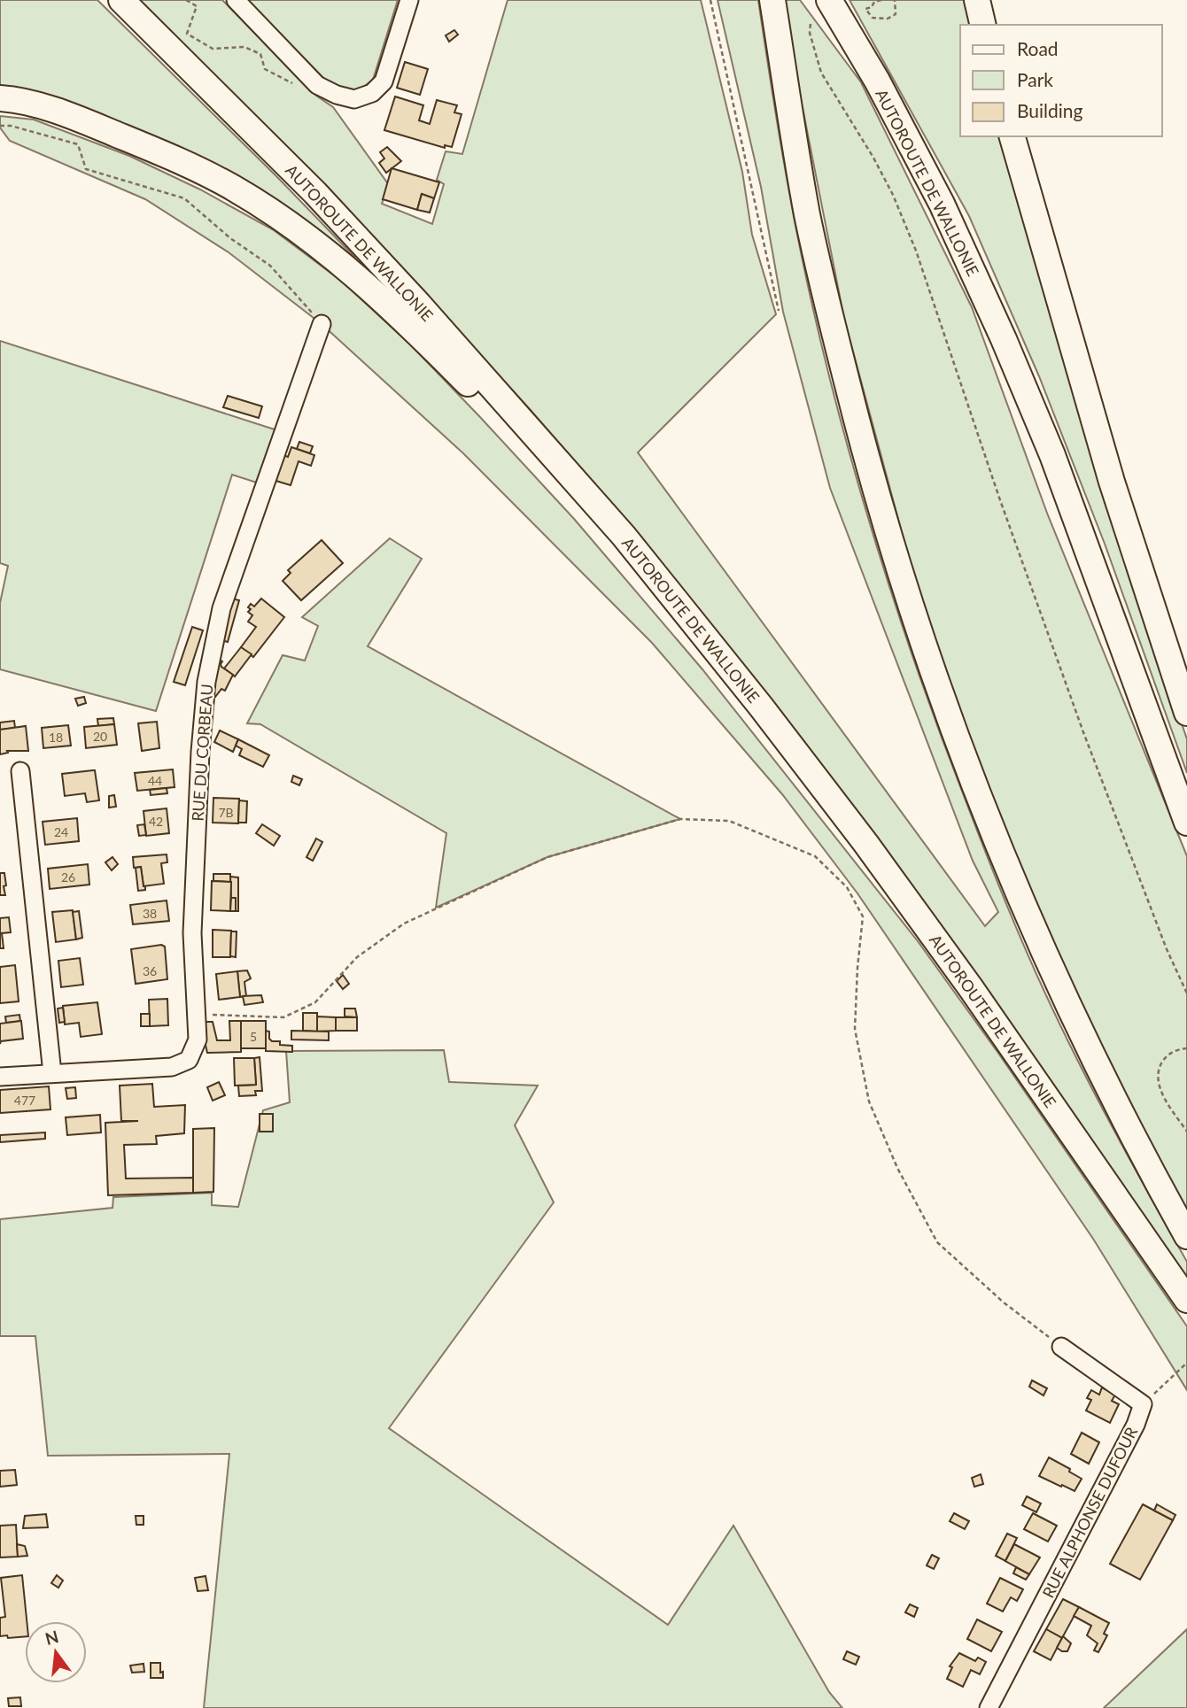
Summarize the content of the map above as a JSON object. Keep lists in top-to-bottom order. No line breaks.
{"streets":{"highway":["AUTOROUTE DE WALLONIE"],"street":["RUE DU CORBEAU","RUE ALPHONSE DUFOUR"]},"house_numbers":["20","18","44","7B","42","24","26","38","36","5","477"],"legend":["Road","Park","Building"],"north":"top"}
